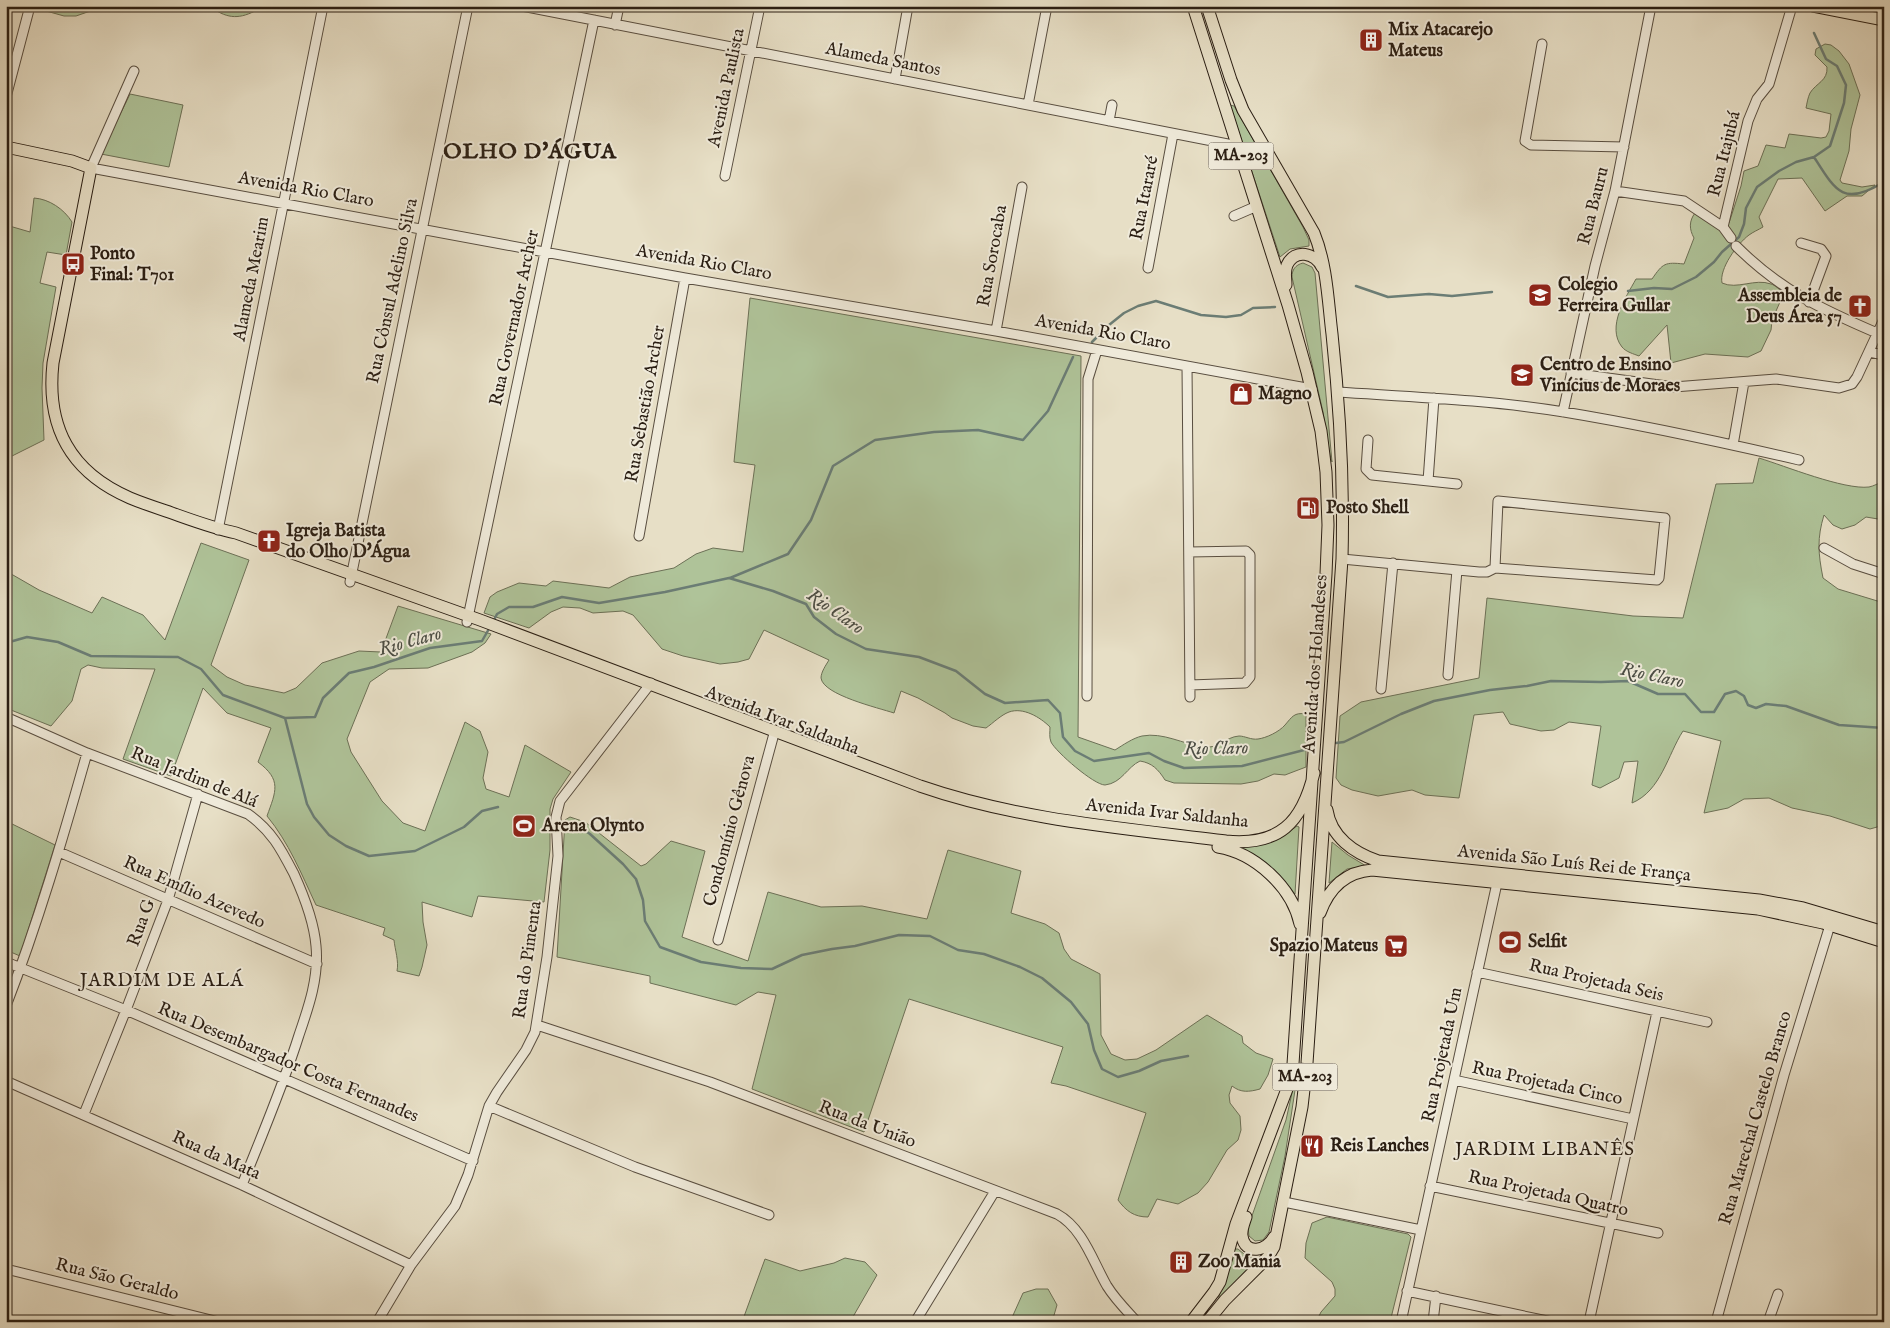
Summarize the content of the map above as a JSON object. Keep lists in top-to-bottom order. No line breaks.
{"streets":{"main road":["MA-203","Avenida Rio Claro","Avenida dos Holandeses","Avenida Ivar Saldanha","Avenida São Luís Rei de França"],"street":["Alameda Santos","Avenida Paulista","Rua Itajubá","Rua Itararé","Rua Bauru","Rua Sorocaba","Alameda Mearim","Rua Cônsul Adelino Silva","Rua Governador Archer","Rua Sebastião Archer","Rua Jardim de Alá","Condomínio Gênova","Rua Emílio Azevedo","Rua G","Rua do Pimenta","Rua Projetada Seis","Rua Projetada Um","Rua Desembargador Costa Fernandes","Rua Projetada Cinco","Rua Marechal Castelo Branco","Rua da União","Rua da Mata","Rua Projetada Quatro","Rua São Geraldo"]},"crossings":[["Alameda Santos","Avenida Paulista"],["Alameda Santos","Rua Itararé"],["Alameda Santos","Rua Governador Archer"],["Alameda Santos","Avenida dos Holandeses"],["Avenida Rio Claro","Rua Sorocaba"],["Avenida Rio Claro","Alameda Mearim"],["Avenida Rio Claro","Rua Cônsul Adelino Silva"],["Avenida Rio Claro","Rua Governador Archer"],["Avenida Rio Claro","Rua Sebastião Archer"],["Avenida Rio Claro","Avenida dos Holandeses"],["Avenida Rio Claro","Avenida Ivar Saldanha"],["Alameda Mearim","Avenida Ivar Saldanha"],["Rua Cônsul Adelino Silva","Avenida Ivar Saldanha"],["Rua Governador Archer","Avenida Ivar Saldanha"],["Avenida dos Holandeses","Avenida Ivar Saldanha"],["Avenida dos Holandeses","Avenida São Luís Rei de França"],["Avenida Ivar Saldanha","Condomínio Gênova"],["Avenida Ivar Saldanha","Rua do Pimenta"],["Rua Jardim de Alá","Rua Emílio Azevedo"],["Rua Jardim de Alá","Rua G"],["Rua Jardim de Alá","Rua Desembargador Costa Fernandes"],["Rua Jardim de Alá","Rua da Mata"],["Avenida São Luís Rei de França","Rua Projetada Um"],["Avenida São Luís Rei de França","Rua Marechal Castelo Branco"],["Rua Emílio Azevedo","Rua G"],["Rua G","Rua Desembargador Costa Fernandes"],["Rua G","Rua da Mata"],["Rua do Pimenta","Rua Desembargador Costa Fernandes"],["Rua do Pimenta","Rua da União"],["Rua do Pimenta","Rua da Mata"],["Rua Projetada Seis","Rua Projetada Um"],["Rua Projetada Um","Rua Projetada Cinco"],["Rua Projetada Um","Rua Projetada Quatro"]],"districts":["OLHO D'ÁGUA","JARDIM DE ALÁ","JARDIM LIBANÊS"],"water":["Rio Claro"],"places":{"building":["Mix Atacarejo Mateus","Zoo Mania"],"bus stop":["Ponto Final: T701"],"school or university":["Colegio Ferreira Gullar","Centro de Ensino Vinícius de Moraes"],"church":["Assembleia de Deus Área 57","Igreja Batista do Olho D'Água"],"shop":["Magno"],"fuel station":["Posto Shell"],"sports":["Arena Olynto","Selfit"],"supermarket":["Spazio Mateus"],"restaurant":["Reis Lanches"]}}
